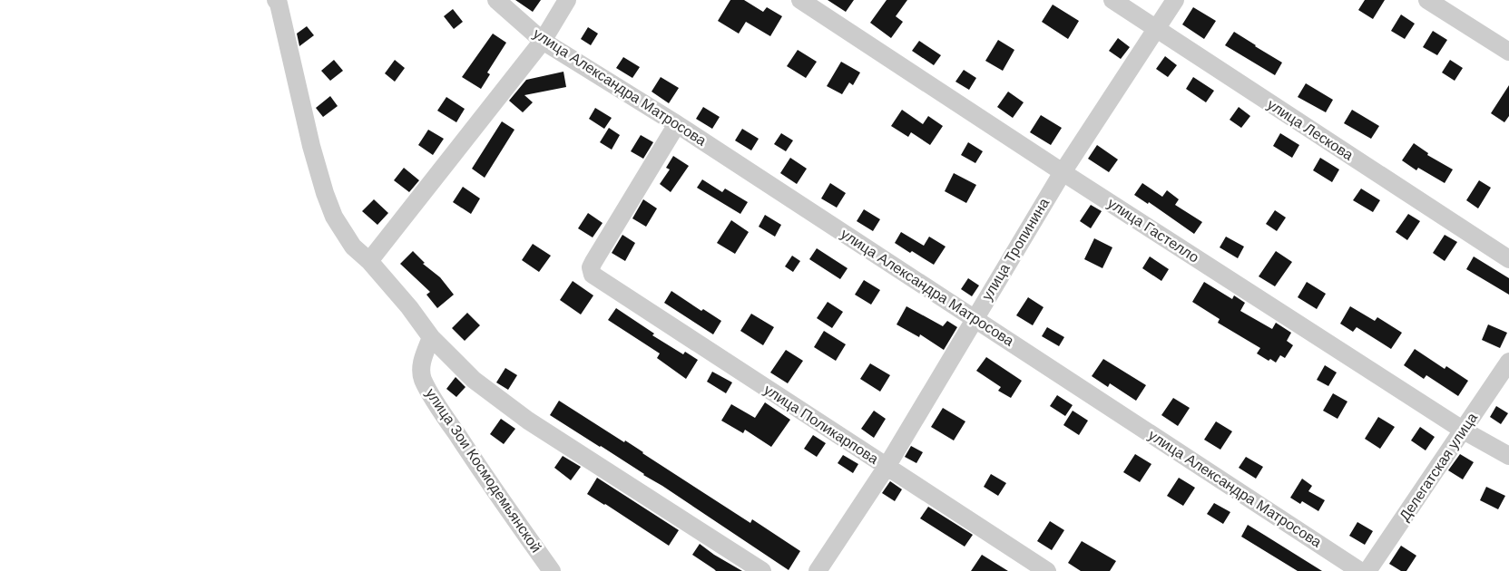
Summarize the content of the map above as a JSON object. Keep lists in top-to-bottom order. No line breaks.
{"streets":{"street":["улица Александра Матросова","улица Лескова","улица Гастелло","улица Тропинина","улица Поликарпова","Делегатская улица","улица Зои Космодемьянской"]},"crossings":[["улица Александра Матросова","улица Тропинина"],["улица Александра Матросова","улица Поликарпова"],["улица Лескова","улица Тропинина"],["улица Гастелло","улица Тропинина"],["улица Гастелло","Делегатская улица"],["улица Тропинина","улица Поликарпова"]]}
